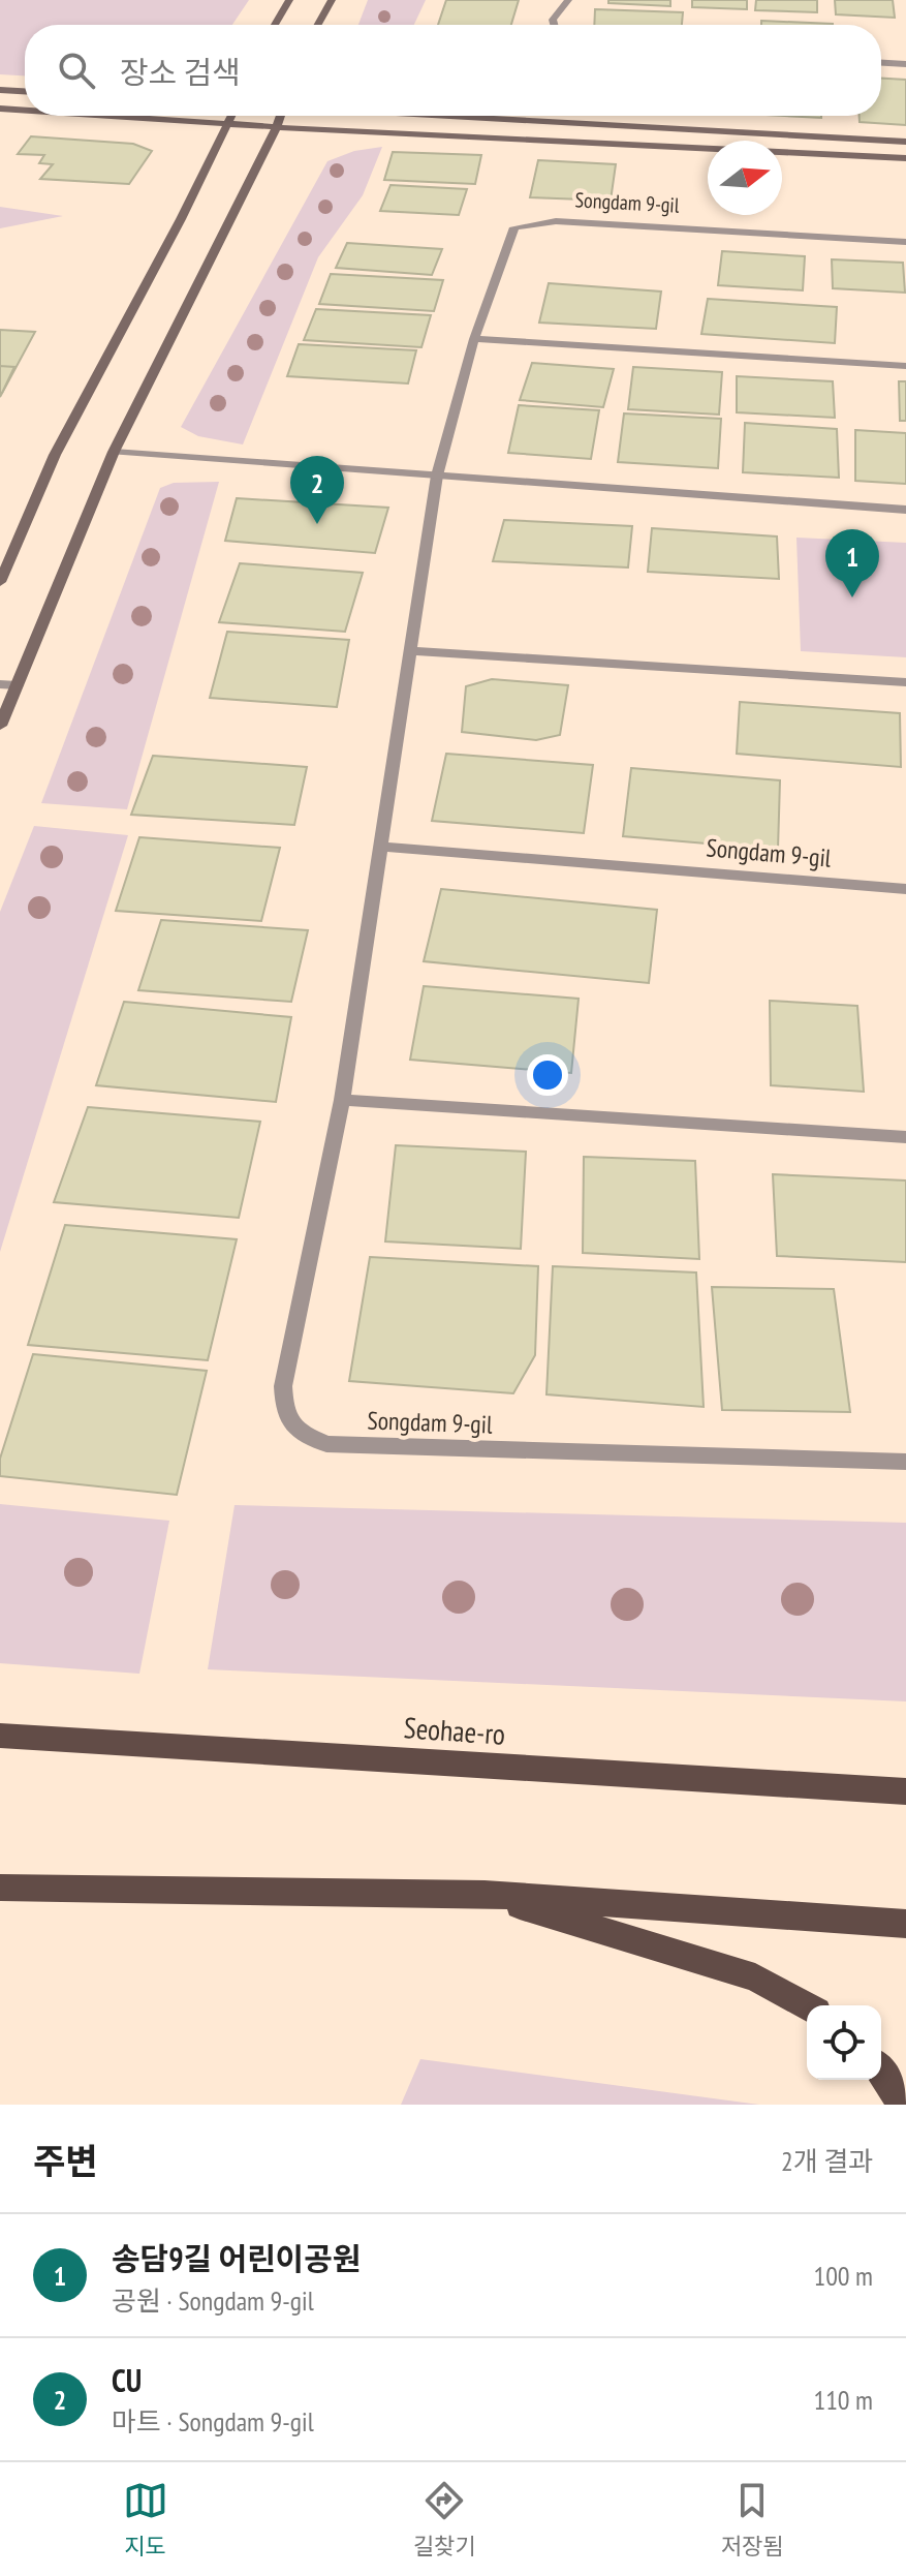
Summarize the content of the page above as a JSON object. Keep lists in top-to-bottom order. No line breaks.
{"streets":{"main road":["Seohae-ro"],"street":["Songdam 9-gil"]},"north":"right","page":{"search":"장소 검색","pins":["2","1"],"heading":["주변","2개 결과"],"list":[{"mark":"1","name":"송담9길 어린이공원","note":"공원 · Songdam 9-gil","value":"100 m"},{"mark":"2","name":"CU","note":"마트 · Songdam 9-gil","value":"110 m"}],"nav":["지도","길찾기","저장됨"]}}
